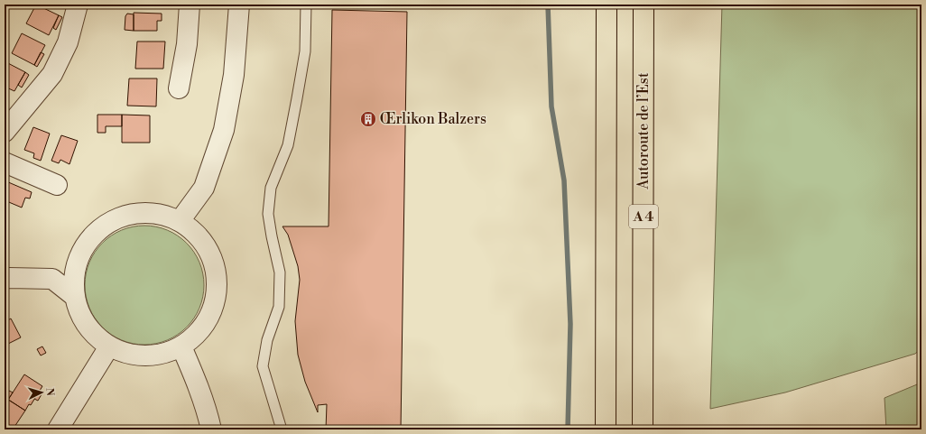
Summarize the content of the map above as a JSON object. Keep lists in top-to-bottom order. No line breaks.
{"streets":{"highway":["Autoroute de l’Est","A 4"]},"places":{"building":["Œrlikon Balzers"]},"north":"right"}
